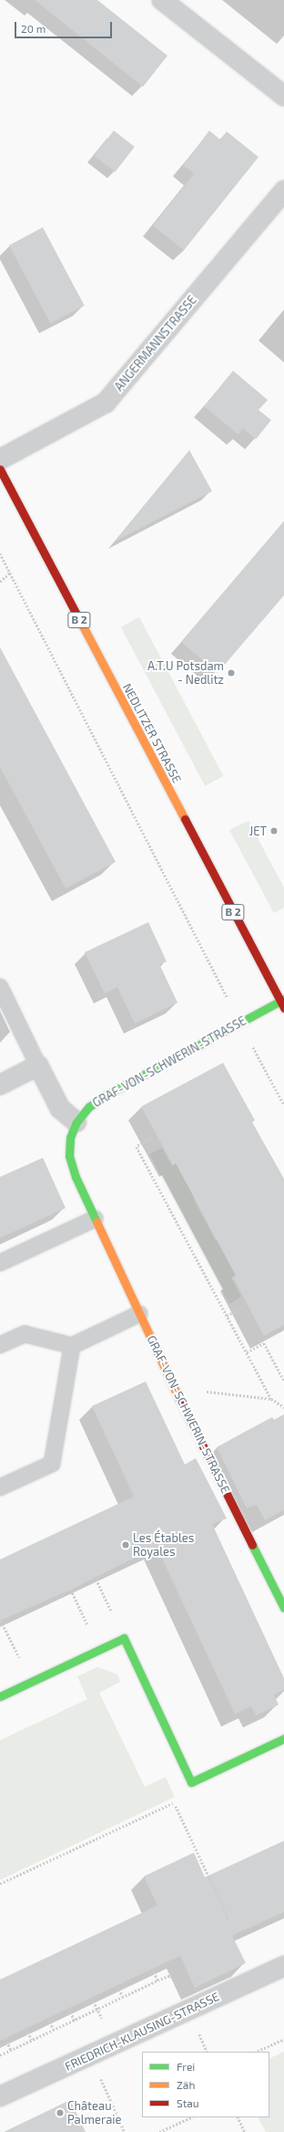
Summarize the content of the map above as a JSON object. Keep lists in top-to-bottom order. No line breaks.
{"streets":{"street":["ANGERMANNSTRASSE","B 2","NEDLITZER STRASSE","GRAF-VON-SCHWERIN-STRASSE","FRIEDRICH-KLAUSING-STRASSE"]},"crossings":[["NEDLITZER STRASSE","GRAF-VON-SCHWERIN-STRASSE"]],"places":["A.T.U Potsdam - Nedlitz","JET","Les Étables Royales","Château Palmeraie"],"legend":["Frei","Zäh","Stau"],"scale_bar":"20 m"}
